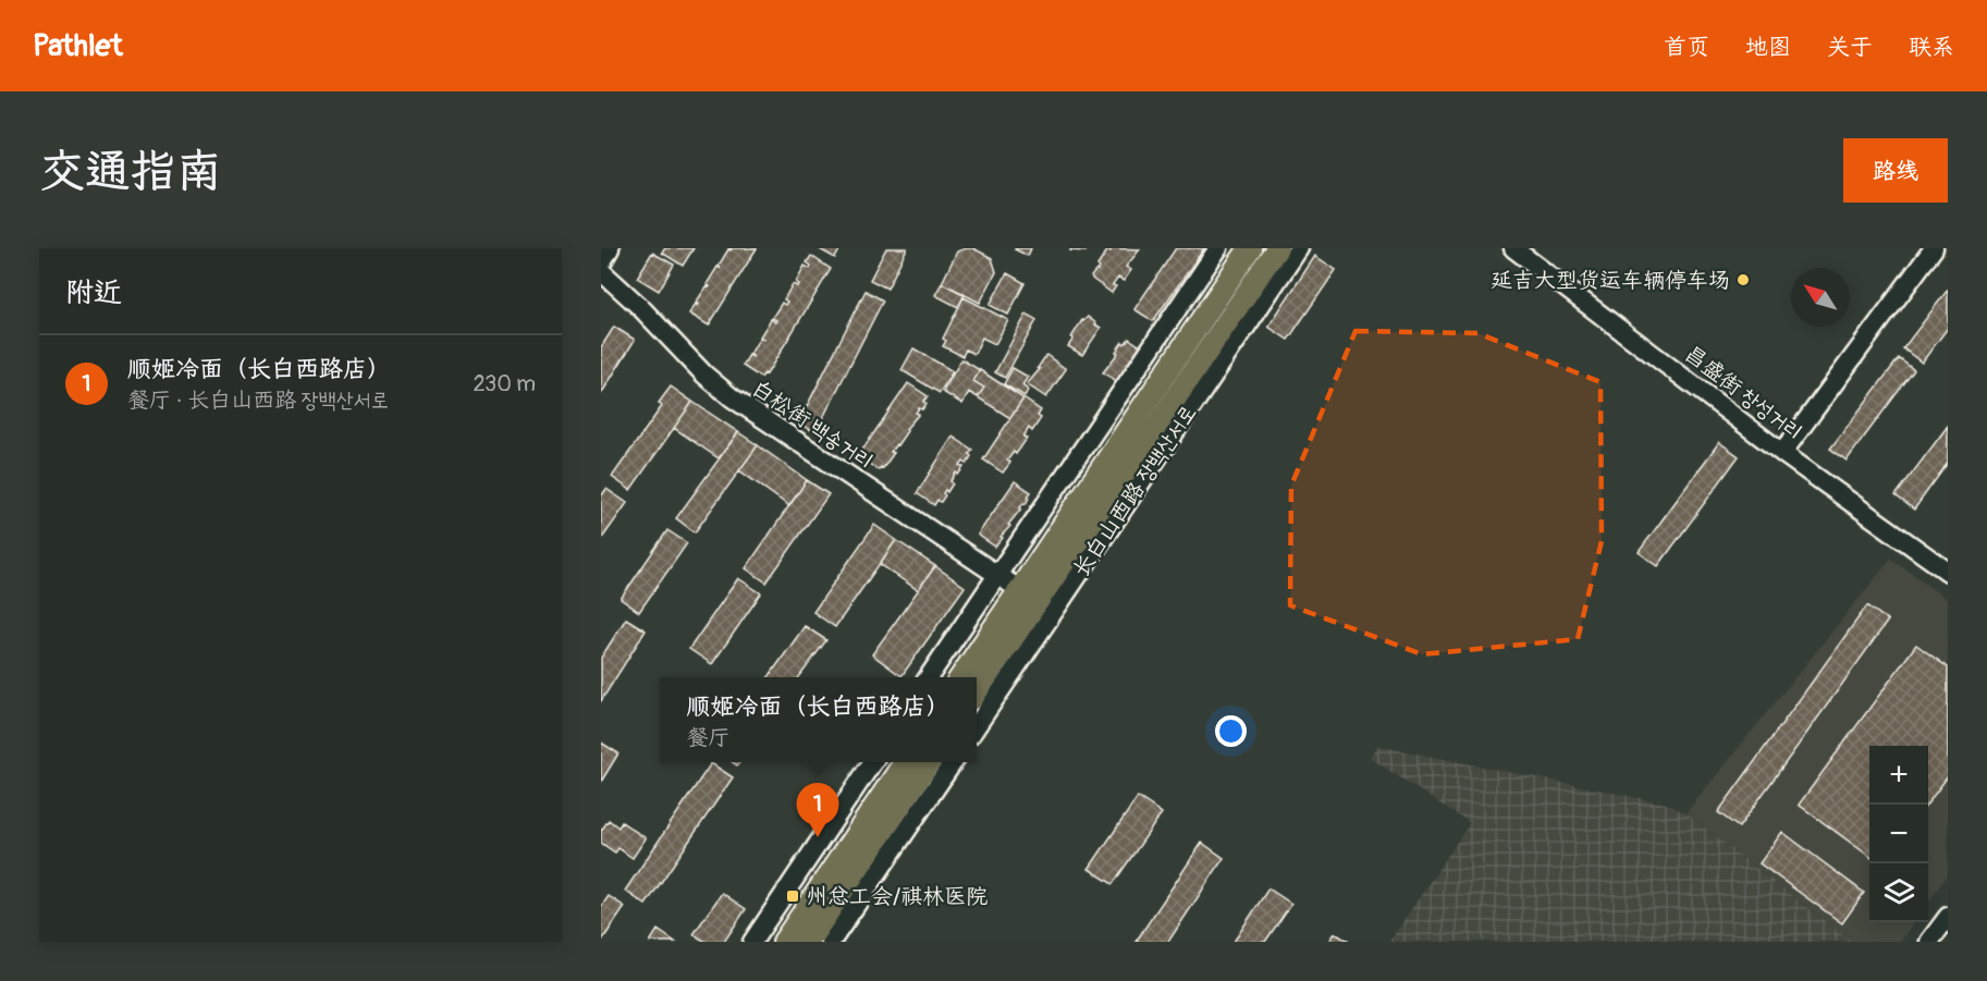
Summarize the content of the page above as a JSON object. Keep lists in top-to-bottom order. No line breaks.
{"streets":{"main road":["长白山西路 장백산서로"],"street":["昌盛街 창성거리","白松街 백송거리"]},"crossings":[["白松街 백송거리","长白山西路 장백산서로"]],"places":{"other":["延吉大型货运车辆停车场"],"transit":["州总工会/祺林医院"]},"north":"top left","page":{"header":"Pathlet","nav":["首页","地图","关于","联系"],"buttons":"路线","title":"交通指南","heading":"附近","list":[{"mark":"1","name":"顺姬冷面（长白西路店）","note":"餐厅 · 长白山西路 장백산서로","value":"230 m"}],"popup":["顺姬冷面（长白西路店）","餐厅"],"map_buttons":["+","−"],"pins":"1"}}
